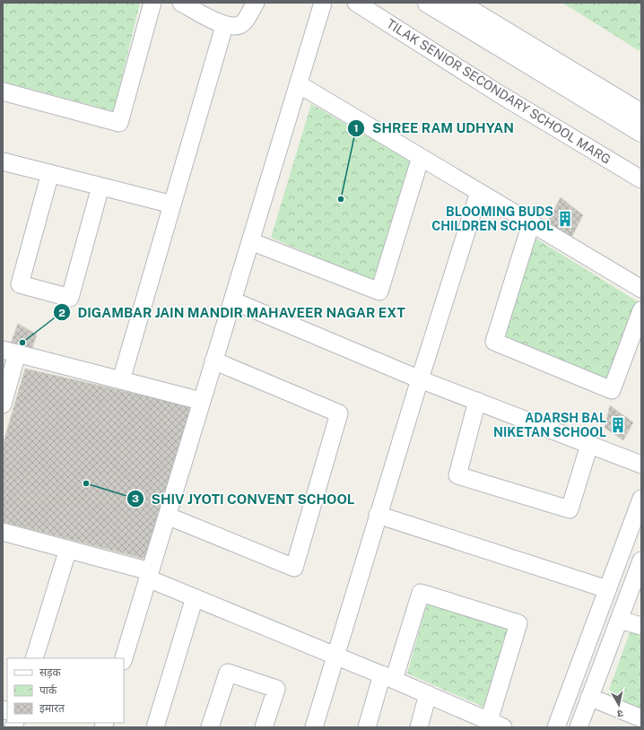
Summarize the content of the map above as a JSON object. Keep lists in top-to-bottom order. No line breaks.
{"streets":{"street":["TILAK SENIOR SECONDARY SCHOOL MARG"]},"places":{"other":["SHREE RAM UDHYAN","DIGAMBAR JAIN MANDIR MAHAVEER NAGAR EXT","SHIV JYOTI CONVENT SCHOOL"],"building":["BLOOMING BUDS CHILDREN SCHOOL","ADARSH BAL NIKETAN SCHOOL"]},"legend":["सड़क","पार्क","इमारत"],"north":"bottom"}
